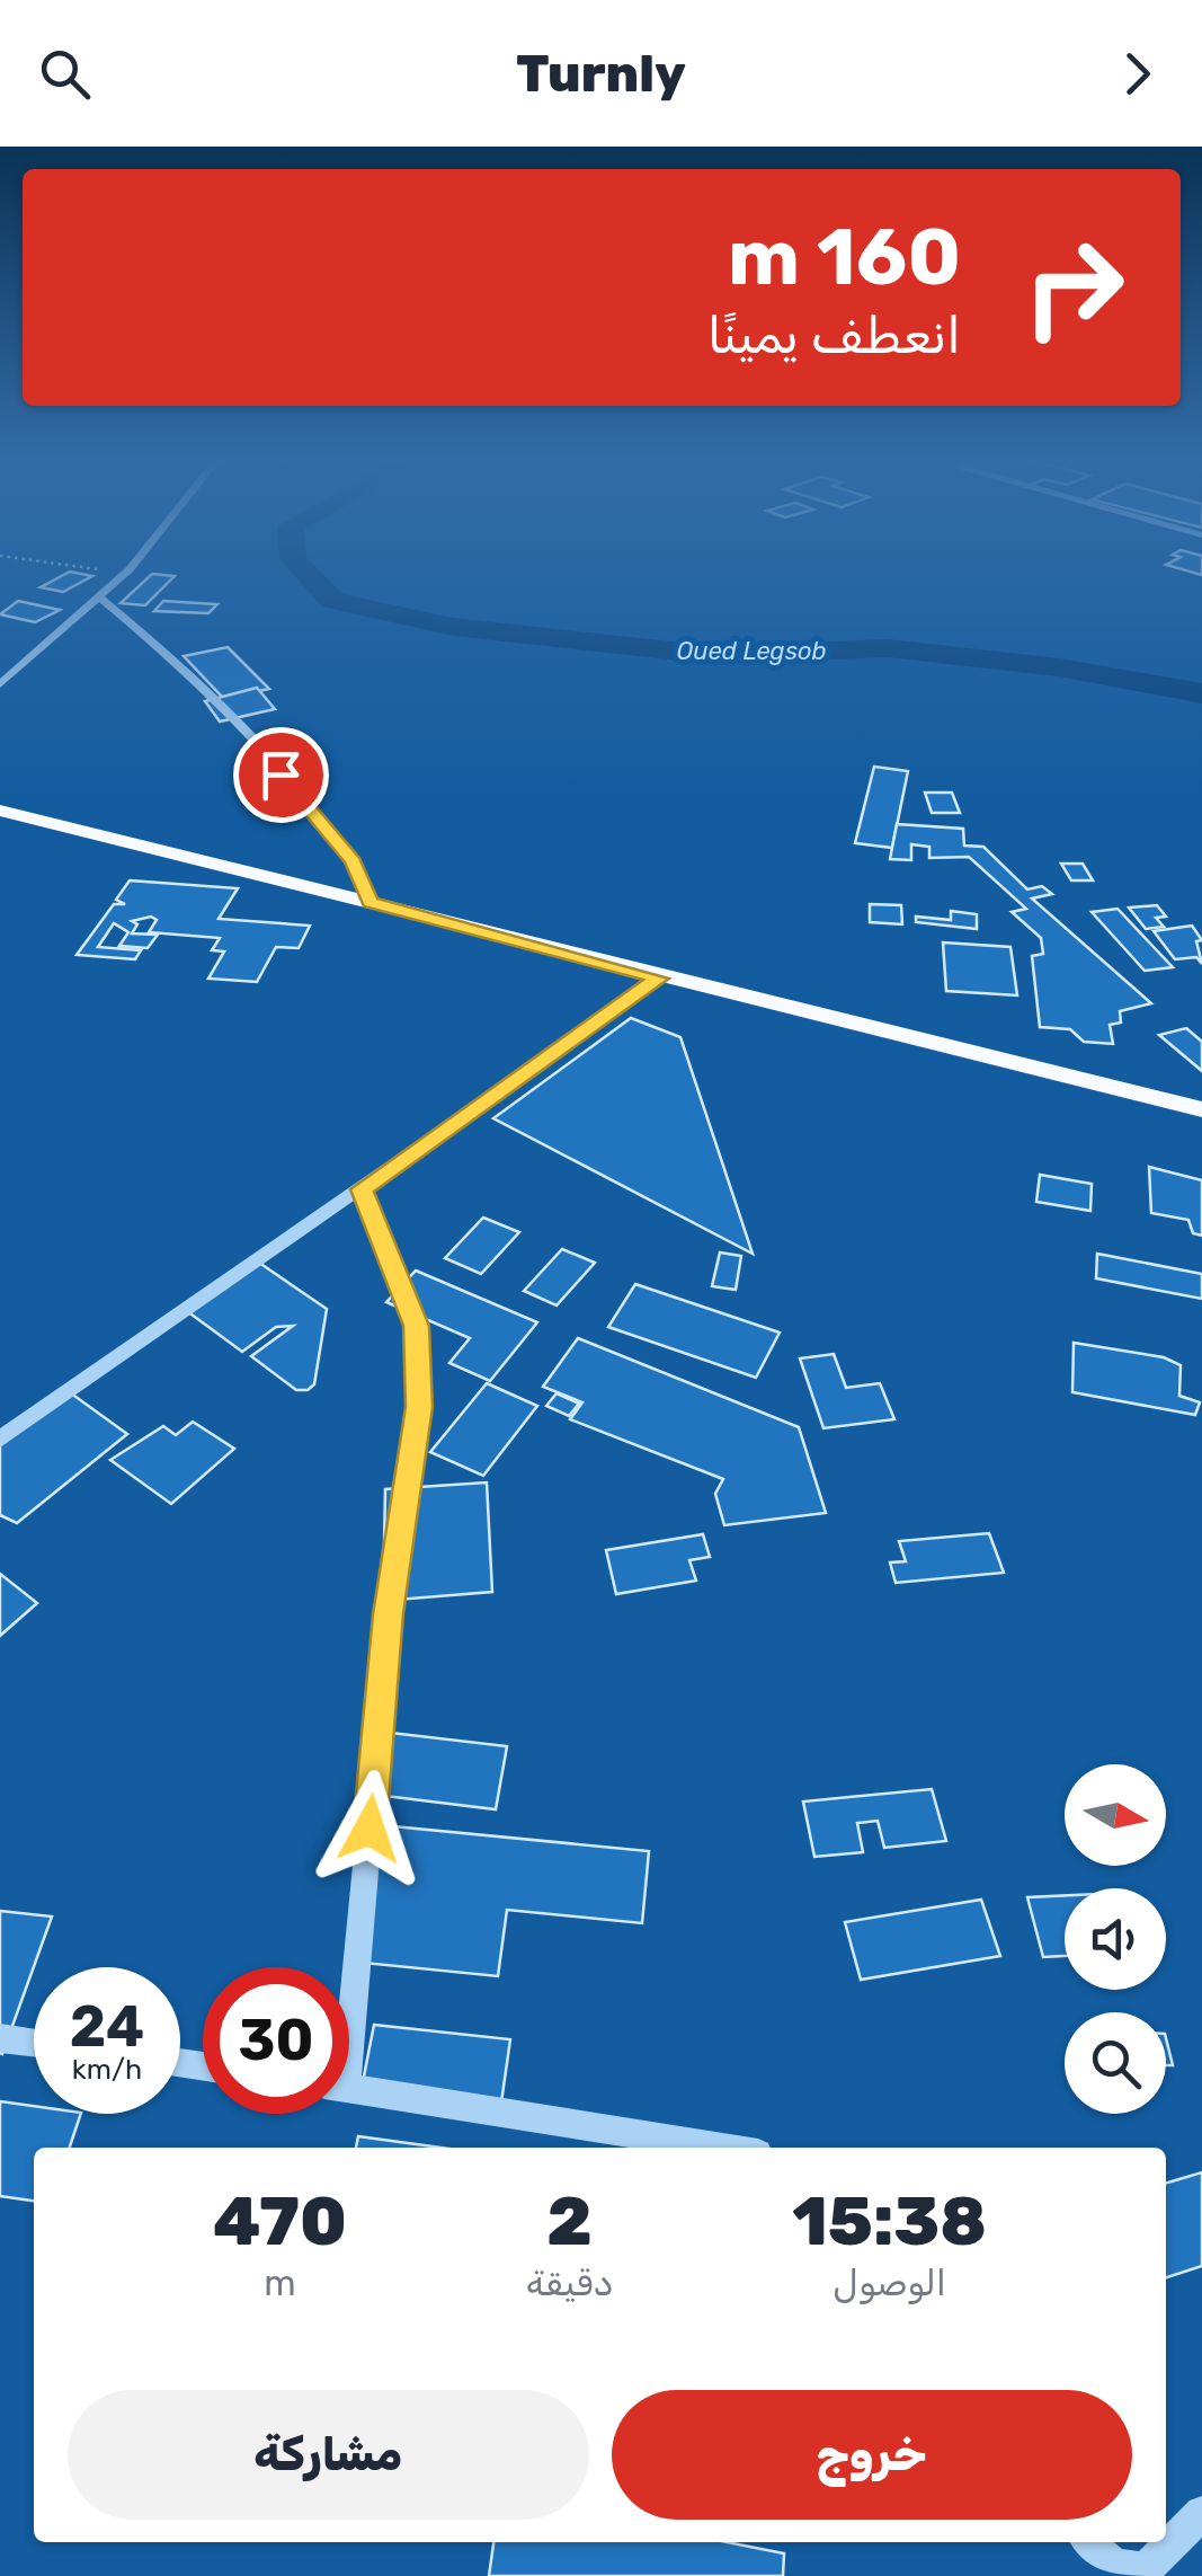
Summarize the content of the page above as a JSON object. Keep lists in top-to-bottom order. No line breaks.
{"water":["Oued Legsob"],"north":"right","page":{"header":"Turnly","turn":["160 m","انعطف يمينًا"],"speed":"24 km/h","limit":"30","eta":["15:38","الوصول","2","دقيقة","470","m"],"buttons":["خروج","مشاركة"]}}
